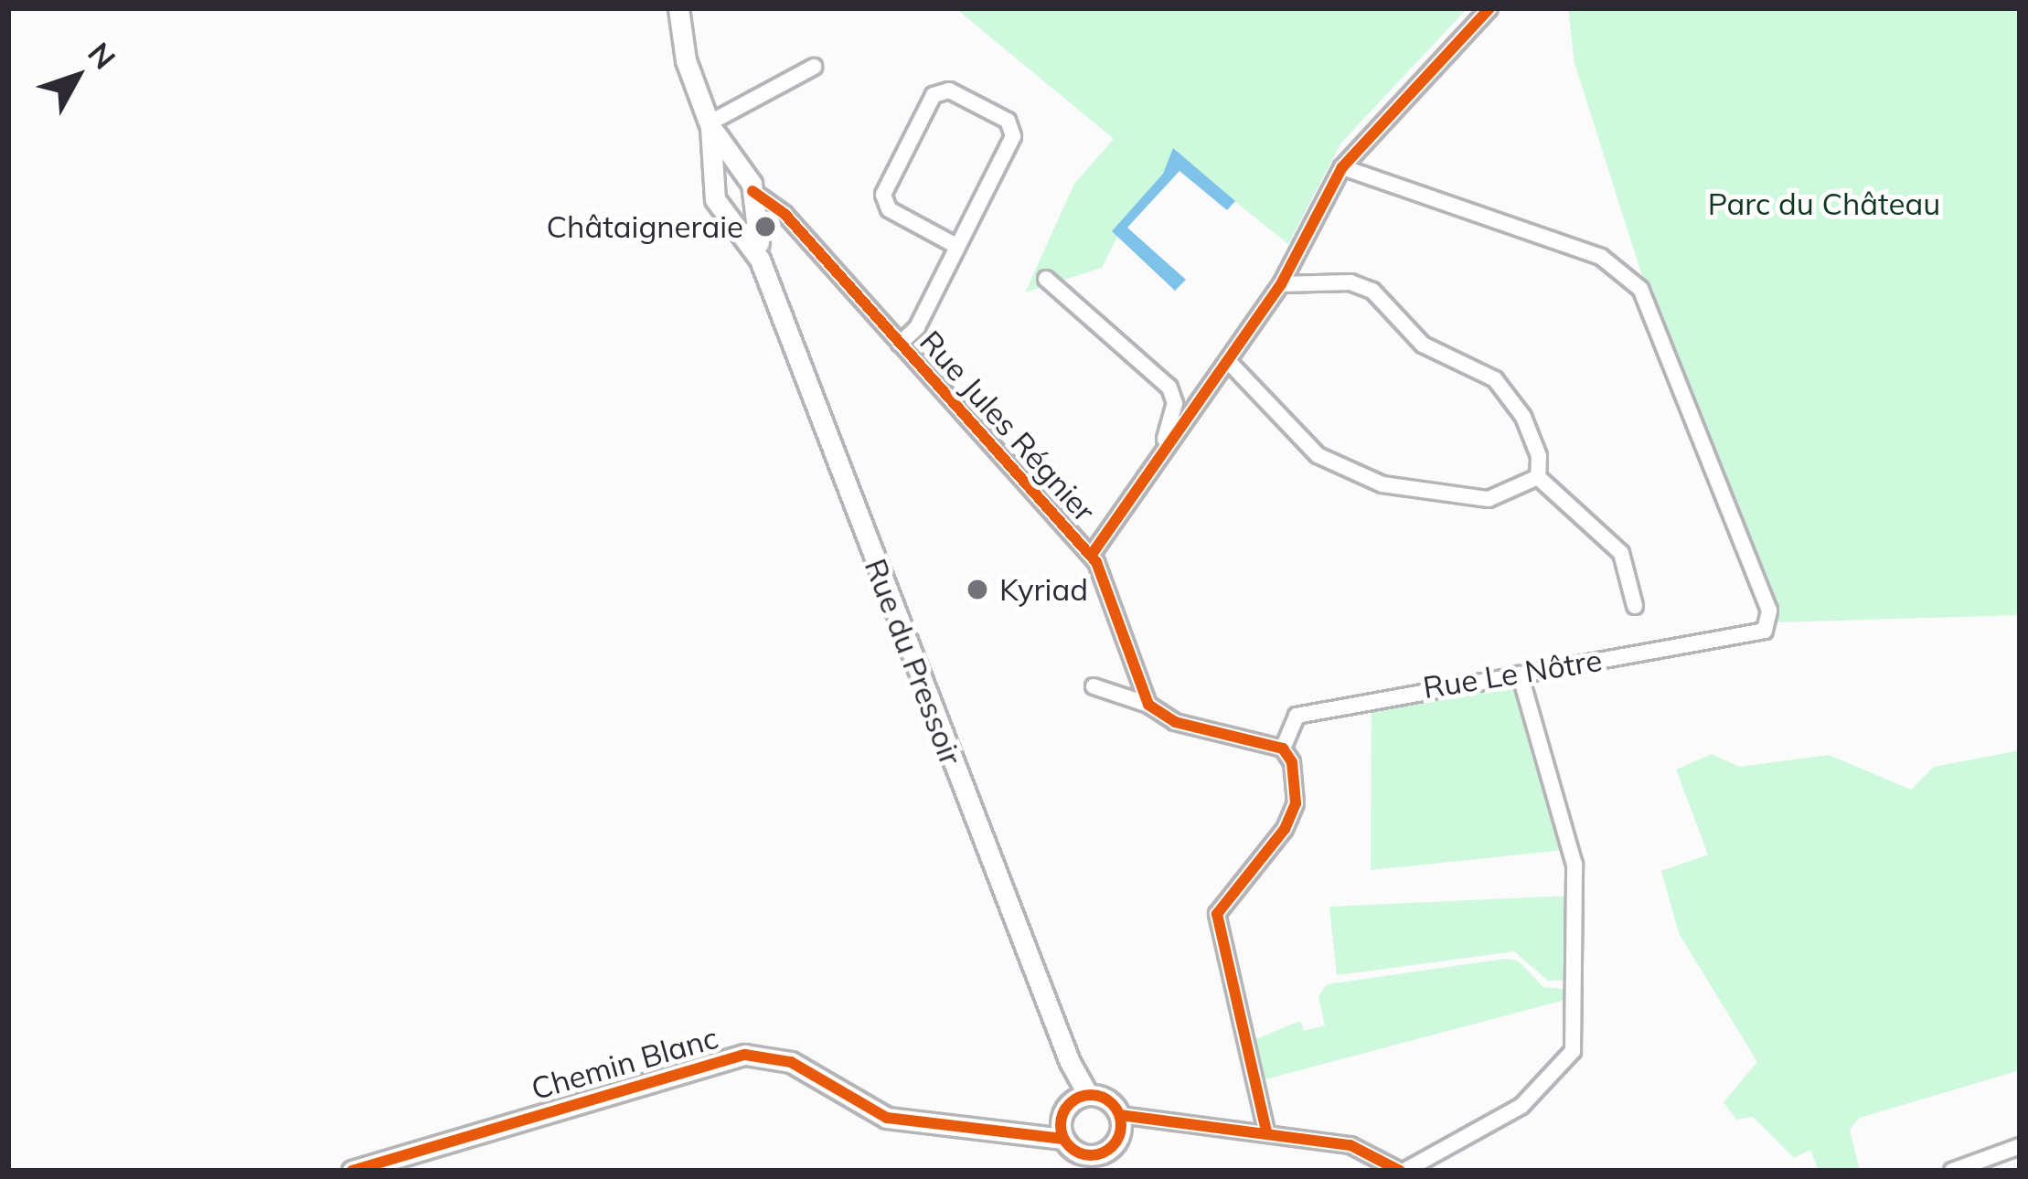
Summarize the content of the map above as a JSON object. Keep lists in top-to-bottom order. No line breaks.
{"streets":{"street":["Rue Jules Régnier","Rue du Pressoir","Rue Le Nôtre","Chemin Blanc"]},"crossings":[["Rue Jules Régnier","Rue du Pressoir"],["Rue du Pressoir","Chemin Blanc"]],"parks":["Parc du Château"],"places":["Châtaigneraie","Kyriad"],"north":"top right"}
